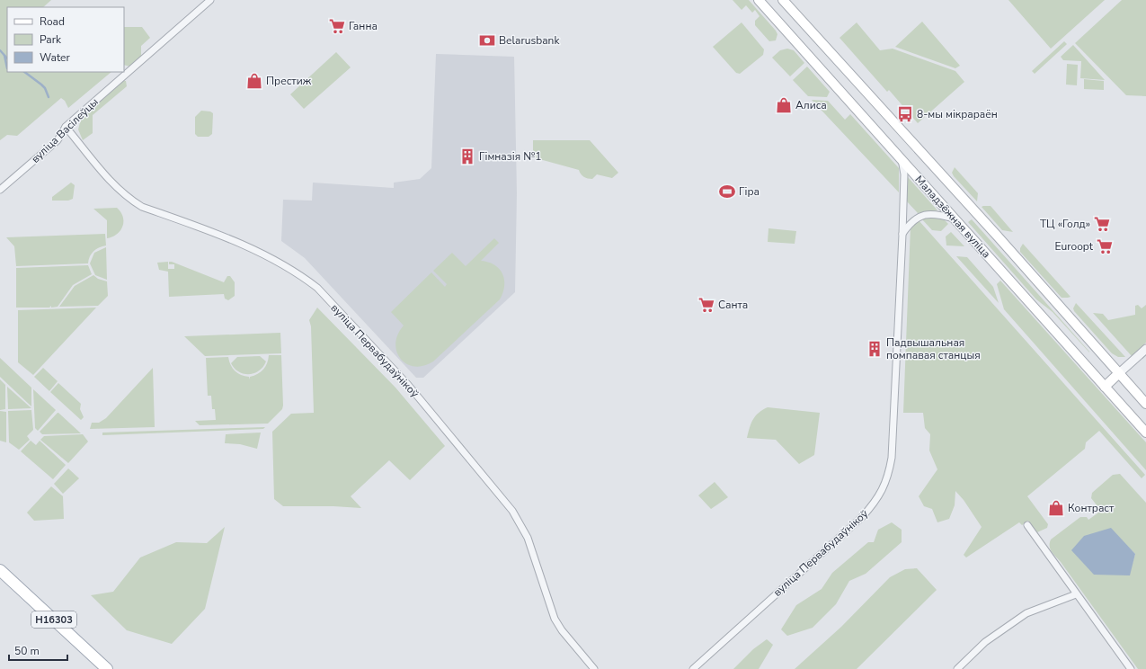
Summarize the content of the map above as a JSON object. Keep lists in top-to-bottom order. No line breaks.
{"streets":{"main road":["Маладзёжная вуліца","Н16303"],"street":["вуліца Васілеўцы","вуліца Первабудаўнікоў"]},"crossings":[["вуліца Васілеўцы","вуліца Первабудаўнікоў"],["Маладзёжная вуліца","вуліца Первабудаўнікоў"]],"places":{"supermarket":["Ганна","ТЦ «Голд»","Euroopt","Санта"],"bank":["Belarusbank"],"shop":["Престиж","Алиса","Контраст"],"bus stop":["8-мы мікрараён"],"building":["Гімназія №1","Падвышальная помпавая станцыя"],"sports":["Гіра"]},"legend":["Road","Park","Water"],"scale_bar":"50 m"}
